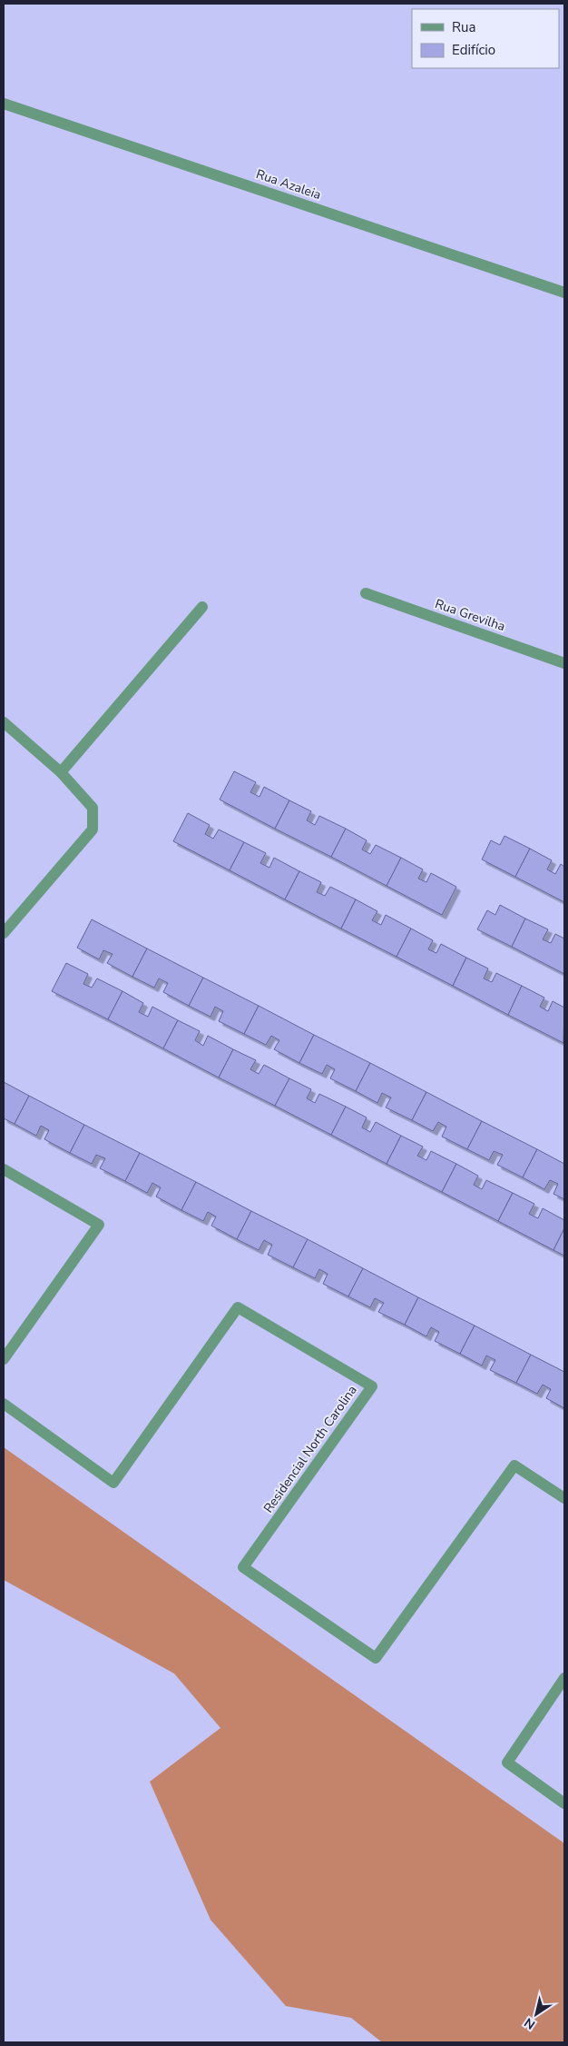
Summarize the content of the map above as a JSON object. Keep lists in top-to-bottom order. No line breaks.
{"streets":{"street":["Rua Azaleia","Rua Grevilha","Residencial North Carolina"]},"legend":["Rua","Edifício"],"north":"bottom left"}
